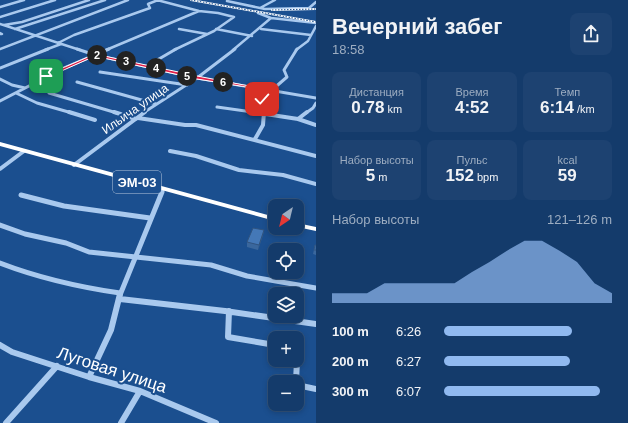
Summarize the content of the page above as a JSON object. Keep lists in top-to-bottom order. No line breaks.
{"streets":{"highway":["ЭМ-03"],"street":["Ильича улица","Луговая улица"]},"crossings":[["Ильича улица","ЭМ-03"]],"north":"bottom left","page":{"heading":["Вечерний забег","18:58"],"pins":["2","3","4","5","6"],"stats":[["Дистанция","0.78 km"],["Время","4:52"],["Темп","6:14 /km"],["Набор высоты","5 m"],["Пульс","152 bpm"],["kcal","59"]],"map_buttons":["+","−"],"chart":["Набор высоты","121–126 m"],"list":[{"name":"100 m","note":"6:26"},{"name":"200 m","note":"6:27"},{"name":"300 m","note":"6:07"}]}}
